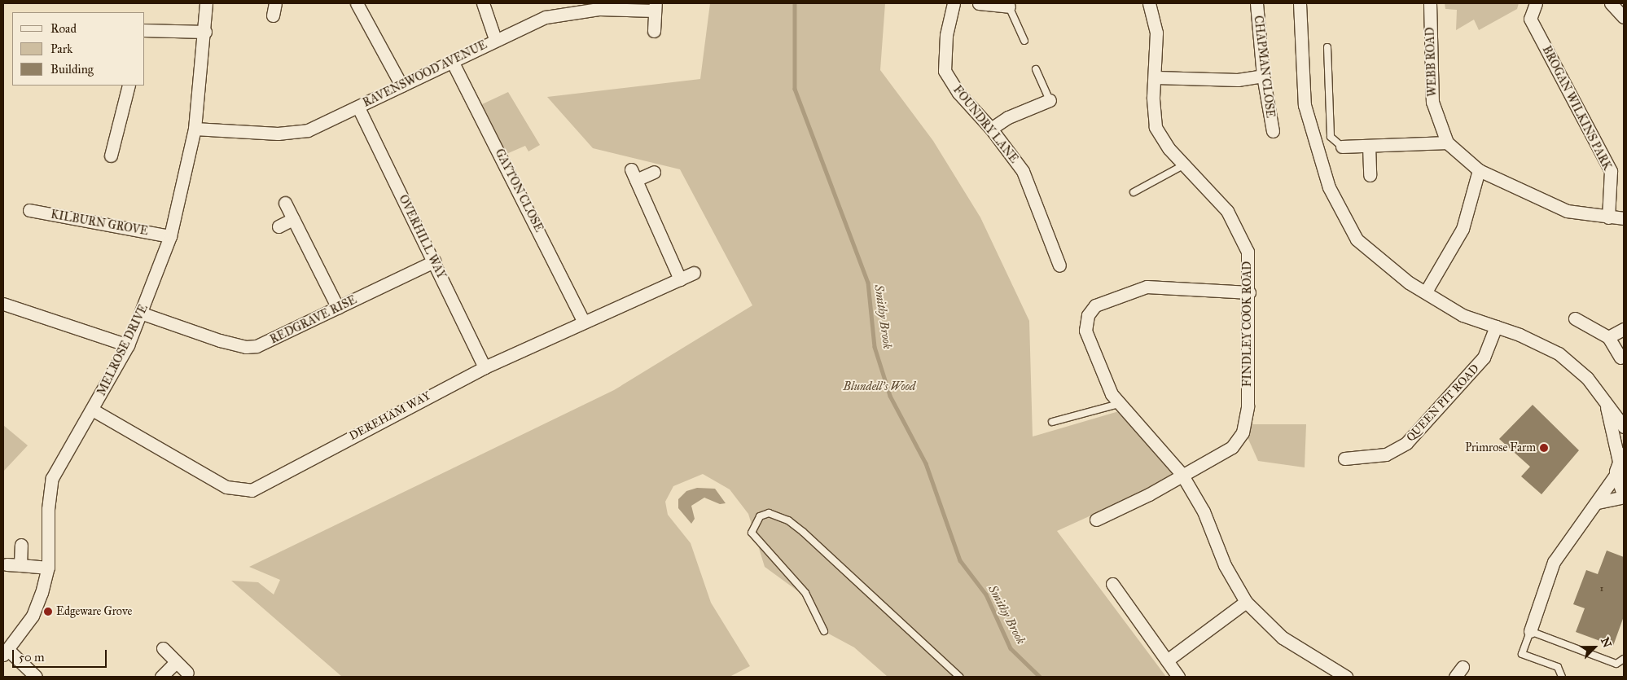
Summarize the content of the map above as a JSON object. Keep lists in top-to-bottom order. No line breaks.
{"streets":{"street":["WEBB ROAD","CHAPMAN CLOSE","RAVENSWOOD AVENUE","BROGAN WILKINS PARK","FOUNDRY LANE","GAYTON CLOSE","KILBURN GROVE","OVERHILL WAY","REDGRAVE RISE","FINDLEY COOK ROAD","MELROSE DRIVE","QUEEN PIT ROAD","DEREHAM WAY"]},"crossings":[["RAVENSWOOD AVENUE","GAYTON CLOSE"],["RAVENSWOOD AVENUE","OVERHILL WAY"],["RAVENSWOOD AVENUE","MELROSE DRIVE"],["GAYTON CLOSE","DEREHAM WAY"],["KILBURN GROVE","MELROSE DRIVE"],["OVERHILL WAY","REDGRAVE RISE"],["OVERHILL WAY","DEREHAM WAY"],["REDGRAVE RISE","MELROSE DRIVE"],["MELROSE DRIVE","DEREHAM WAY"]],"water":["Smithy Brook"],"parks":["Blundell's Wood"],"places":["Primrose Farm","Edgeware Grove"],"house_numbers":["1"],"legend":["Road","Park","Building"],"scale_bar":"50 m","north":"top right"}
